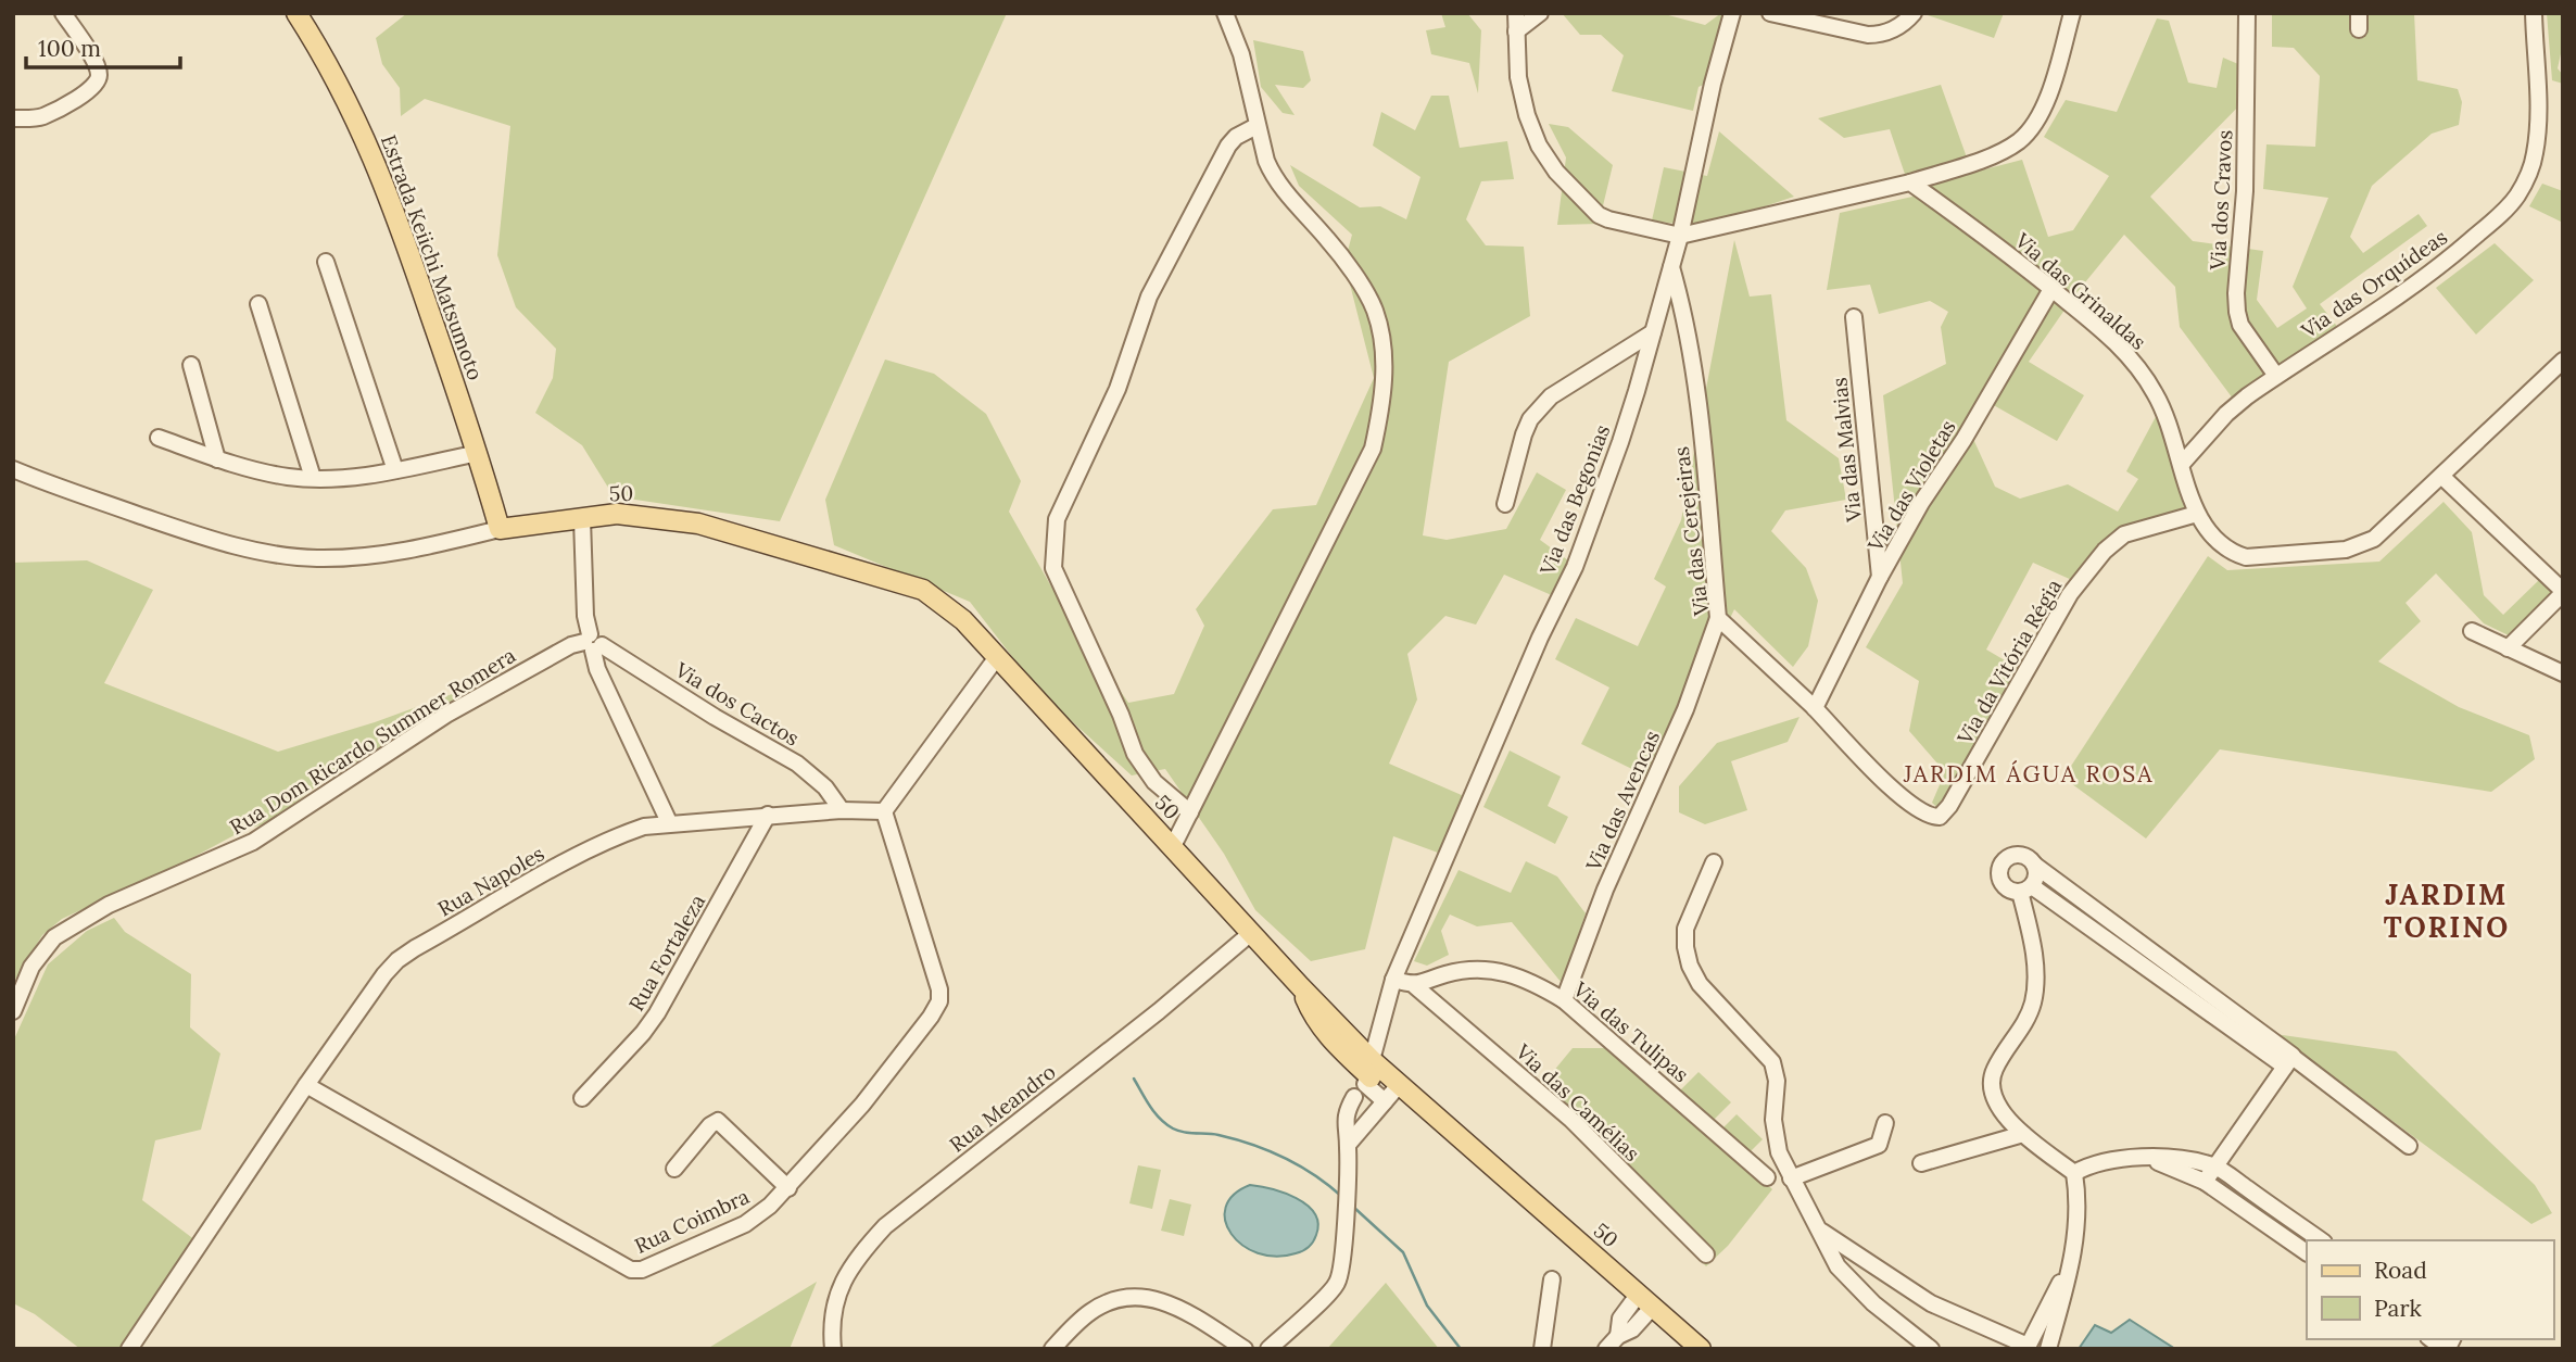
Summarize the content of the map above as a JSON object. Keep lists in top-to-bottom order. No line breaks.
{"streets":{"main road":["Estrada Keiichi Matsumoto","50"],"street":["Via dos Cravos","Via das Orquídeas","Via das Grinaldas","Via das Malvias","Via das Violetas","Via das Begonias","Via das Cerejeiras","Via da Vitória Régia","Via dos Cactos","Rua Dom Ricardo Summer Romera","Via das Avencas","Rua Napoles","Rua Fortaleza","Via das Tulipas","Via das Camélias","Rua Meandro","Rua Coimbra"]},"crossings":[["Via dos Cravos","Via das Orquídeas"],["Estrada Keiichi Matsumoto","50"],["Via das Orquídeas","Via das Grinaldas"],["Via das Grinaldas","Via das Violetas"],["Via das Grinaldas","Via da Vitória Régia"],["Via das Malvias","Via das Violetas"],["Via das Violetas","Via das Cerejeiras"],["50","Rua Meandro"],["Via das Begonias","Via das Cerejeiras"],["Via das Cerejeiras","Via da Vitória Régia"],["Via das Cerejeiras","Via das Avencas"],["Via dos Cactos","Rua Dom Ricardo Summer Romera"],["Via dos Cactos","Rua Napoles"],["Via das Avencas","Via das Tulipas"],["Rua Napoles","Rua Fortaleza"],["Rua Napoles","Rua Coimbra"],["Via das Tulipas","Via das Camélias"]],"districts":["JARDIM ÁGUA ROSA","JARDIM TORINO"],"legend":["Road","Park"],"scale_bar":"100 m"}
